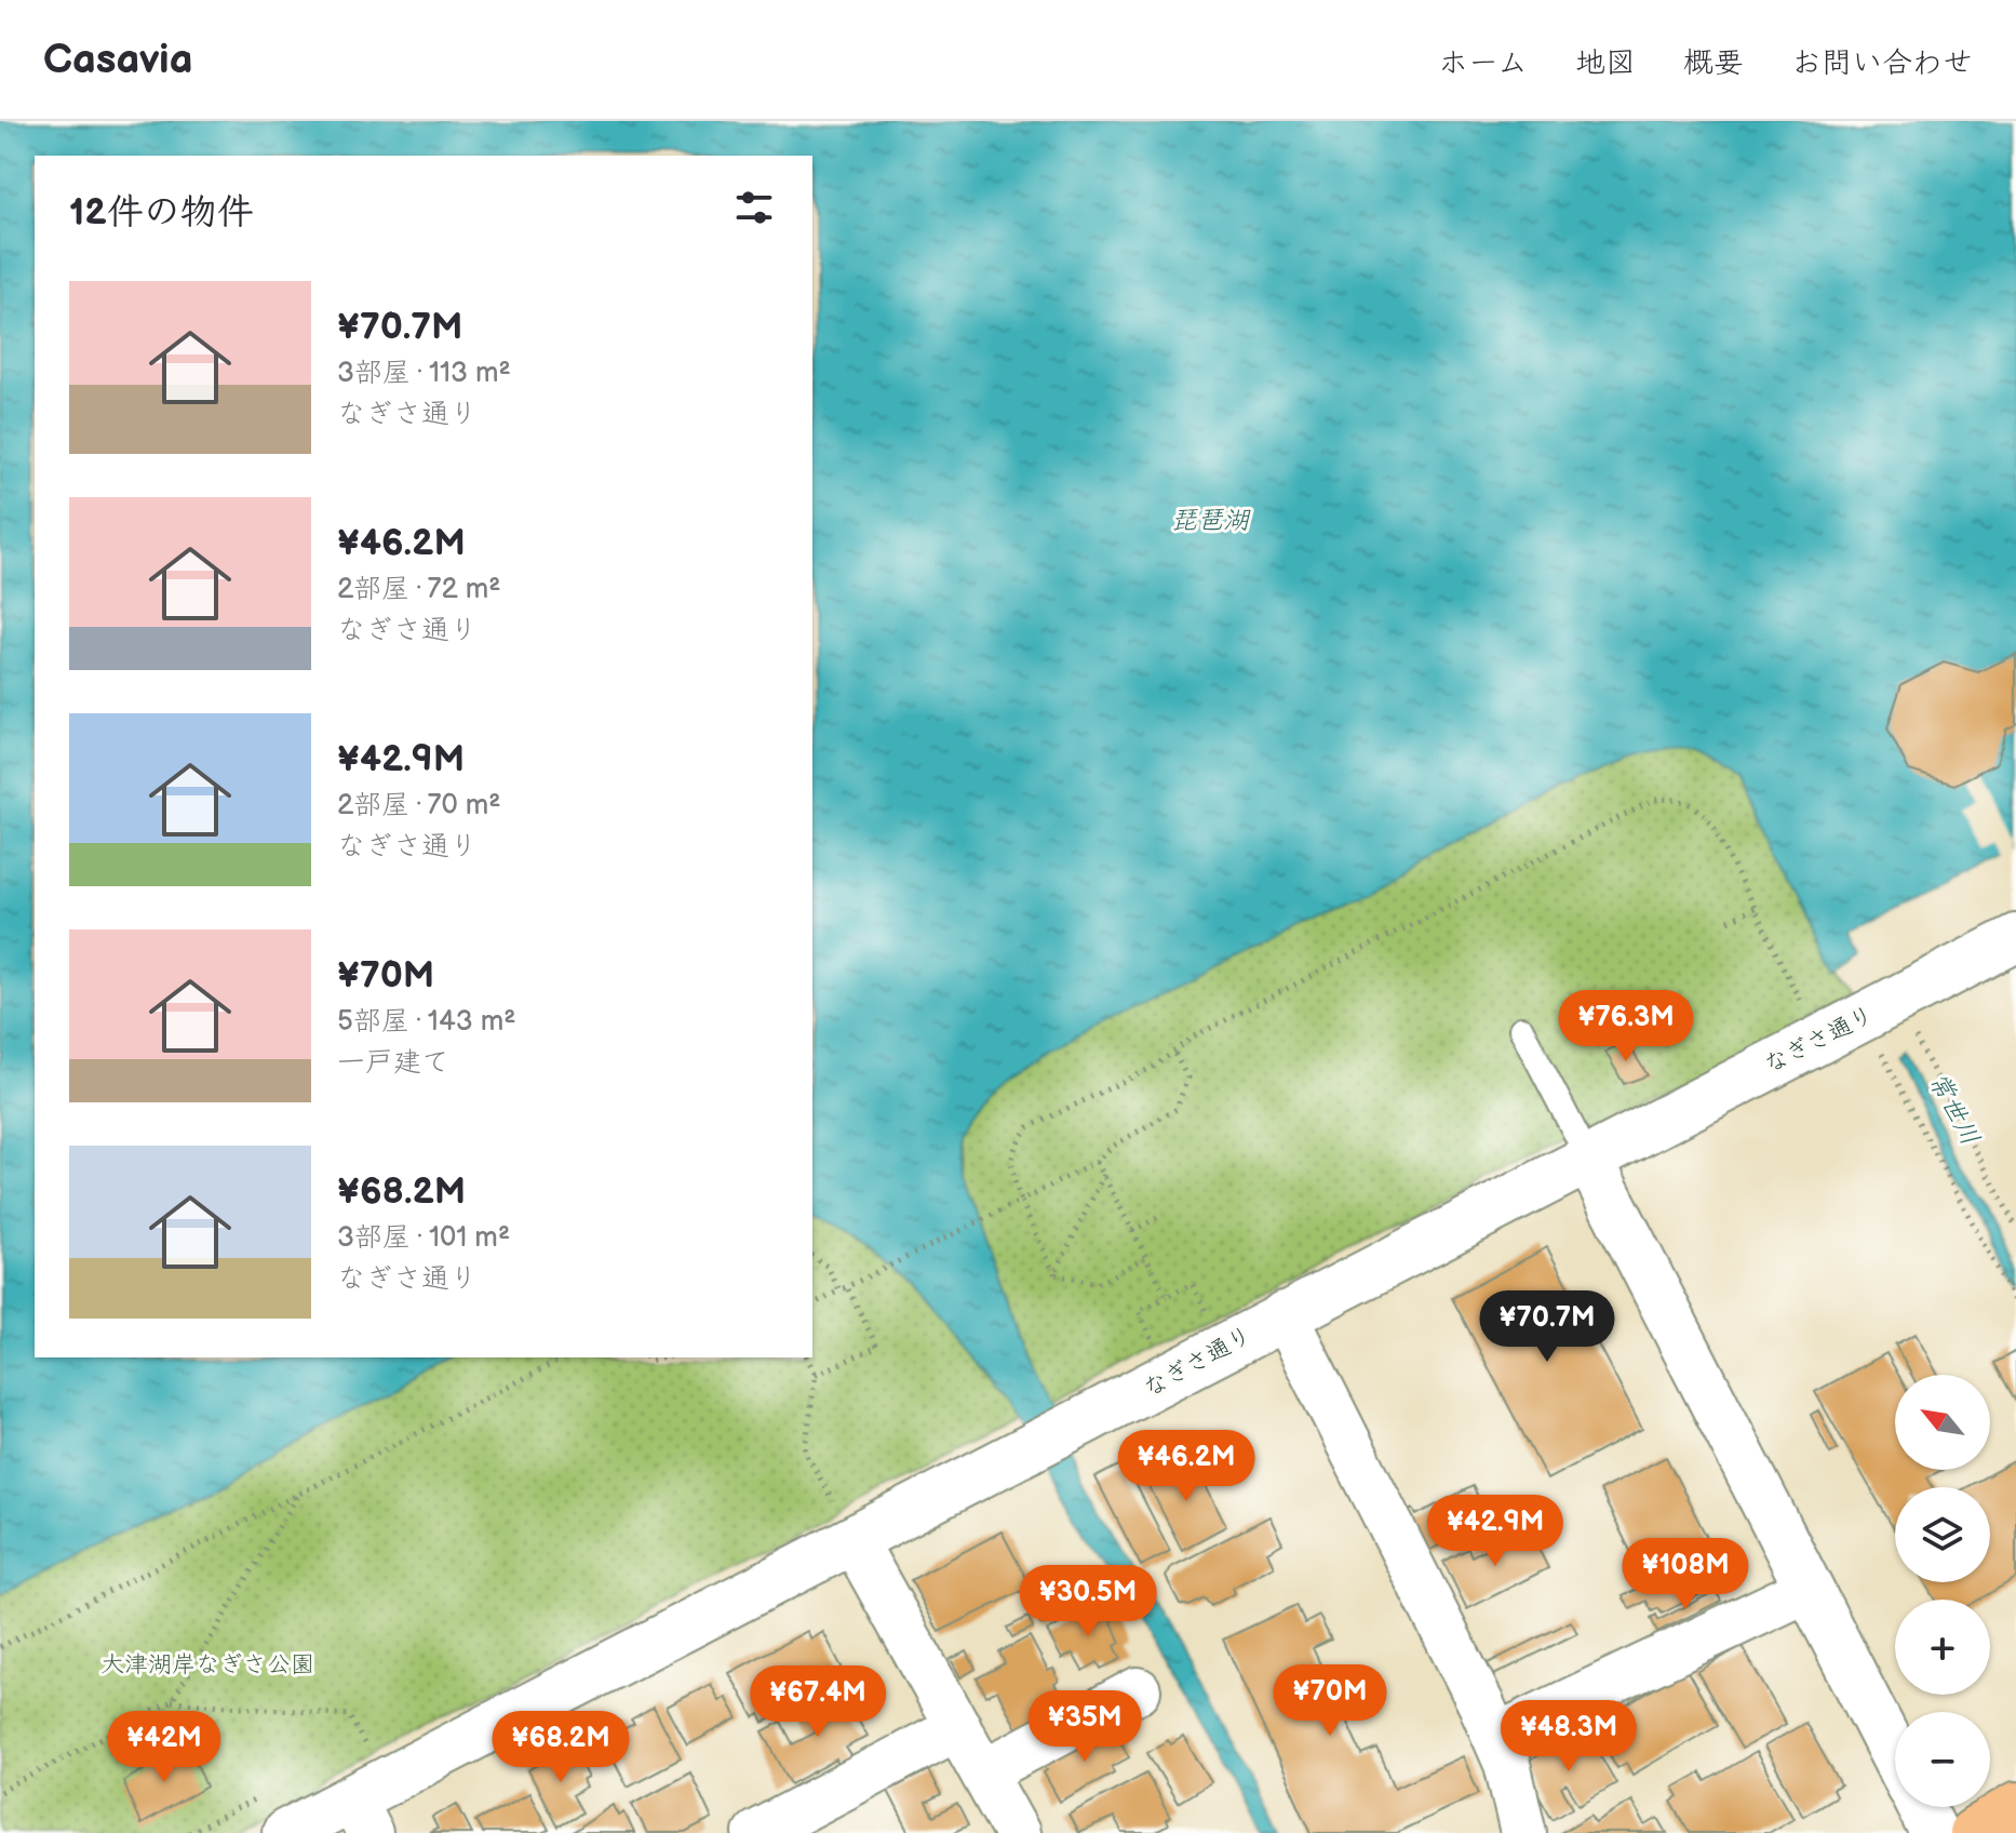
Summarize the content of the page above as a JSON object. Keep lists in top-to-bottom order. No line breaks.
{"streets":{"street":["なぎさ通り"]},"water":["琵琶湖","常世川"],"parks":["大津湖岸なぎさ公園"],"north":"top left","page":{"header":"Casavia","nav":["ホーム","地図","概要","お問い合わせ"],"heading":"12件の物件","list":[{"name":"¥70.7M","note":"3部屋 · 113 m² · なぎさ通り"},{"name":"¥46.2M","note":"2部屋 · 72 m² · なぎさ通り"},{"name":"¥42.9M","note":"2部屋 · 70 m² · なぎさ通り"},{"name":"¥70M","note":"5部屋 · 143 m² · 一戸建て"},{"name":"¥68.2M","note":"3部屋 · 101 m² · なぎさ通り"}],"price":["¥76.3M","¥70.7M","¥46.2M","¥42.9M","¥108M","¥30.5M","¥70M","¥67.4M","¥35M","¥48.3M","¥42M","¥68.2M"],"map_buttons":["+","−"]}}
